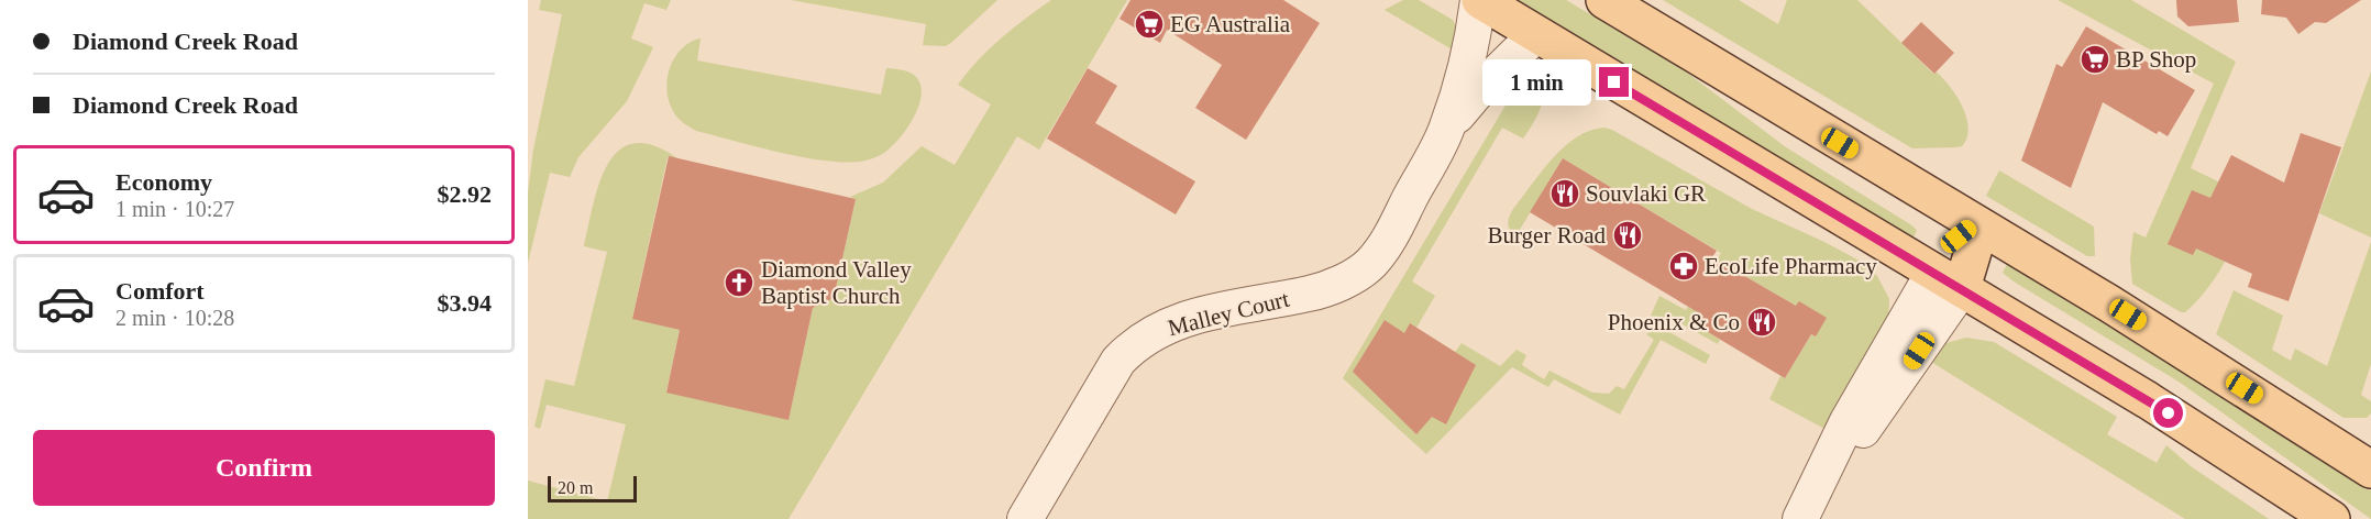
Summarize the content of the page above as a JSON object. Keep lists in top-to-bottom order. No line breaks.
{"streets":{"street":["Malley Court"]},"places":{"supermarket":["EG Australia","BP Shop"],"restaurant":["Souvlaki GR","Burger Road","Phoenix & Co"],"pharmacy":["EcoLife Pharmacy"],"church":["Diamond Valley Baptist Church"]},"scale_bar":"20 m","page":{"banner":["Diamond Creek Road","Diamond Creek Road"],"bubble":"1 min","list":[{"name":"Economy","note":"1 min · 10:27","value":"$2.92"},{"name":"Comfort","note":"2 min · 10:28","value":"$3.94"}],"buttons":"Confirm","scale":"20 m"}}
